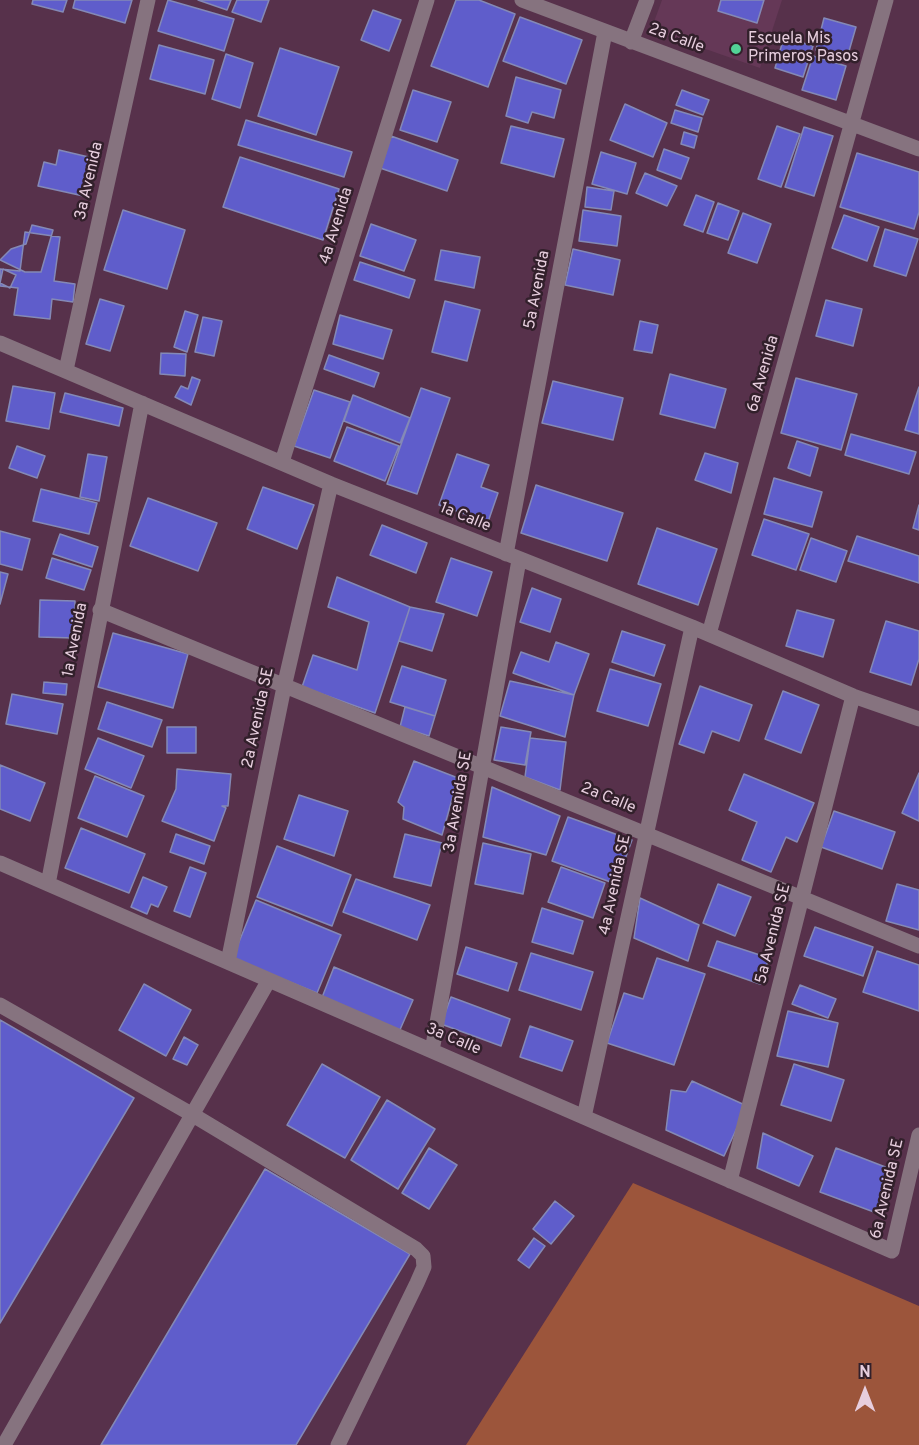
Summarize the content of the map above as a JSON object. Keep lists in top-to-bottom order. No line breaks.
{"streets":{"street":["2a Calle","3a Avenida","4a Avenida","5a Avenida","6a Avenida","1a Calle","1a Avenida","2a Avenida SE","3a Avenida SE","4a Avenida SE","5a Avenida SE","3a Calle","6a Avenida SE"]},"crossings":[["2a Calle","5a Avenida"],["2a Calle","6a Avenida"],["2a Calle","1a Avenida"],["2a Calle","2a Avenida SE"],["2a Calle","3a Avenida SE"],["2a Calle","4a Avenida SE"],["2a Calle","5a Avenida SE"],["3a Avenida","1a Calle"],["4a Avenida","1a Calle"],["5a Avenida","1a Calle"],["5a Avenida","3a Avenida SE"],["6a Avenida","1a Calle"],["1a Calle","1a Avenida"],["1a Calle","2a Avenida SE"],["1a Calle","3a Avenida SE"],["1a Calle","4a Avenida SE"],["1a Calle","5a Avenida SE"],["1a Avenida","3a Calle"],["2a Avenida SE","3a Calle"],["3a Avenida SE","3a Calle"],["4a Avenida SE","3a Calle"],["5a Avenida SE","3a Calle"],["3a Calle","6a Avenida SE"]],"places":["Escuela Mis Primeros Pasos"],"north":"top"}
